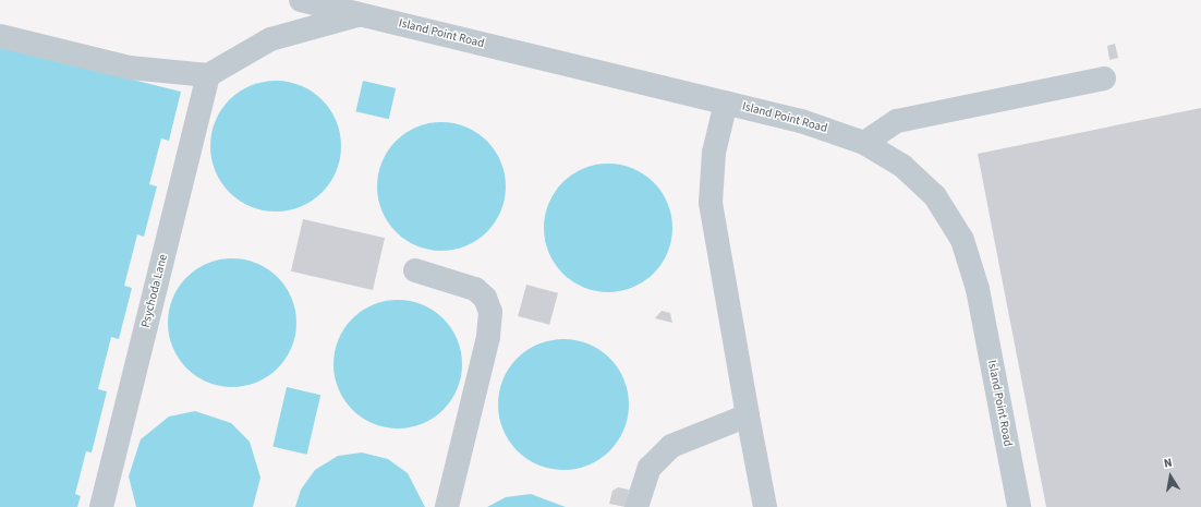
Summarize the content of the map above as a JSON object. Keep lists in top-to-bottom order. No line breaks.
{"streets":{"street":["Island Point Road","Psychoda Lane"]},"north":"top"}
